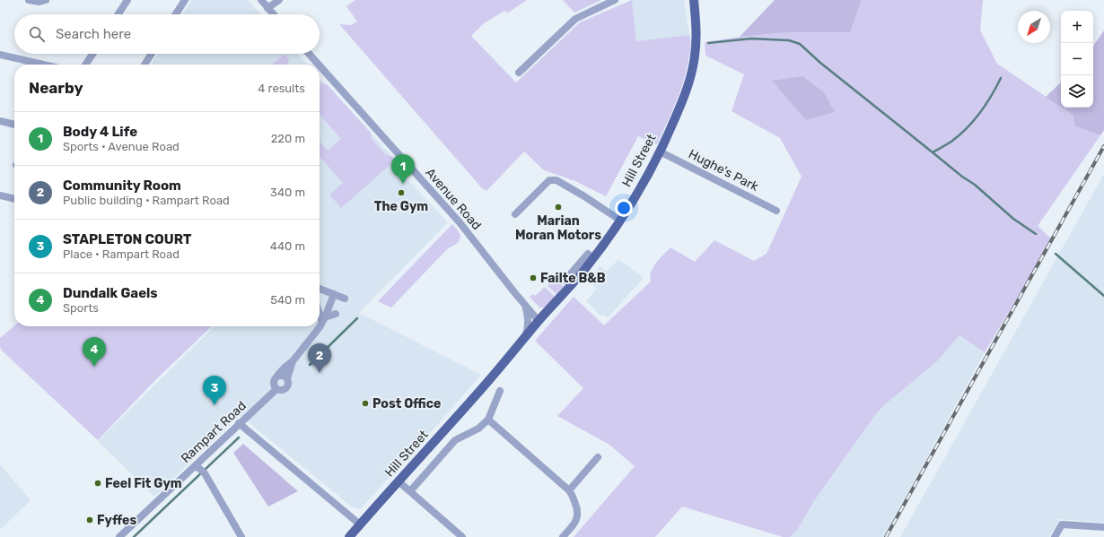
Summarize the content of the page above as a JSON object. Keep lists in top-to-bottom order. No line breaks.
{"streets":{"main road":["Hill Street"],"street":["Hughe's Park","Avenue Road","Rampart Road"]},"crossings":[["Hill Street","Hughe's Park"],["Hill Street","Avenue Road"]],"places":["The Gym","Marian Moran Motors","Failte B&B","Post Office","Feel Fit Gym","Fyffes"],"north":"bottom left","page":{"map_buttons":["+","−"],"search":"Search here","heading":["Nearby","4 results"],"list":[{"mark":"1","name":"Body 4 Life","note":"Sports · Avenue Road","value":"220 m"},{"mark":"2","name":"Community Room","note":"Public building · Rampart Road","value":"340 m"},{"mark":"3","name":"STAPLETON COURT","note":"Place · Rampart Road","value":"440 m"},{"mark":"4","name":"Dundalk Gaels","note":"Sports","value":"540 m"}],"pins":["1","4","2","3"]}}
